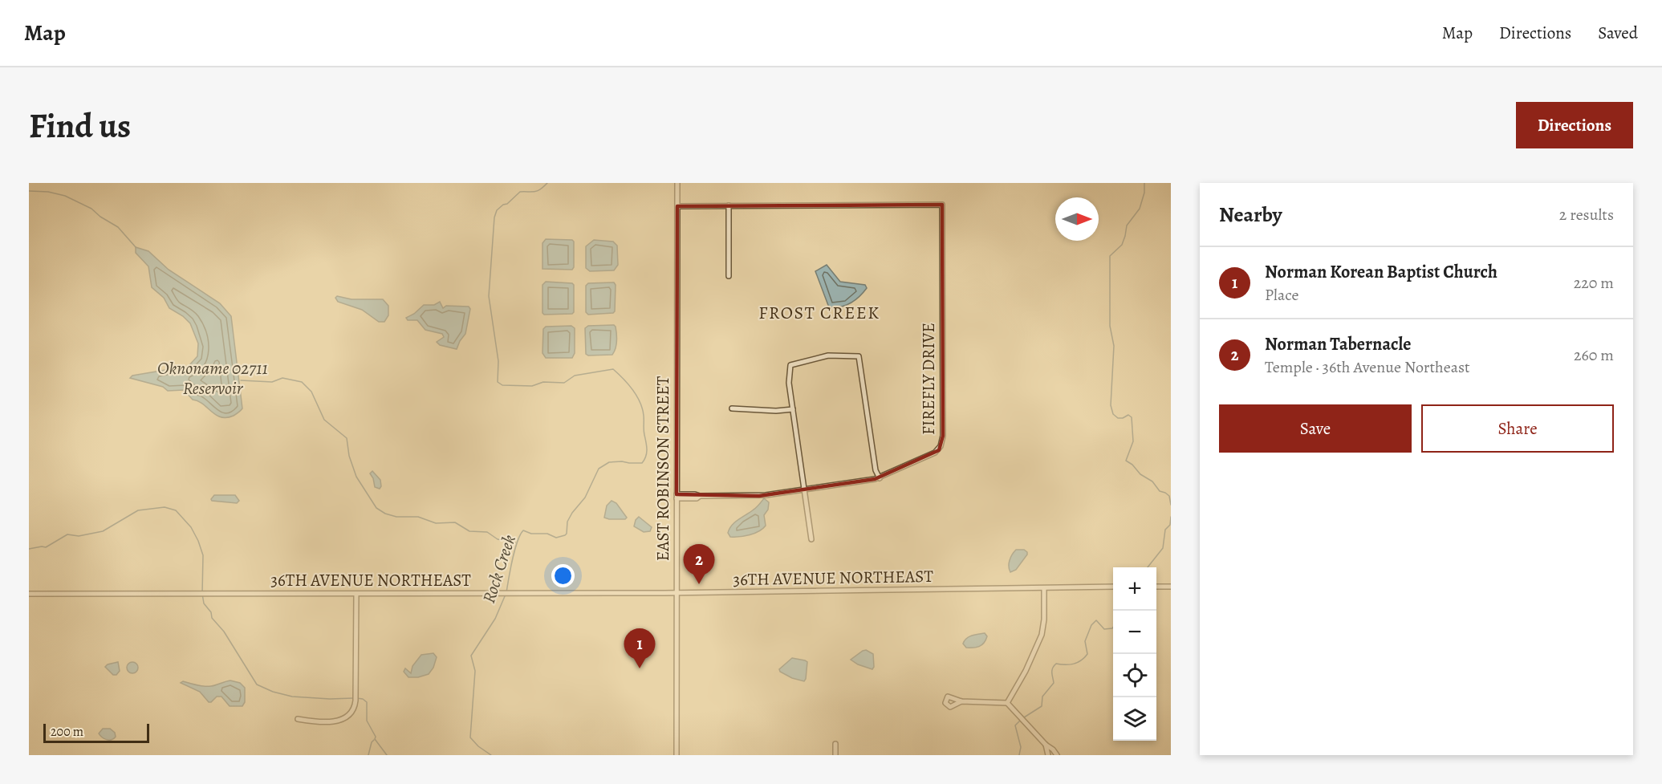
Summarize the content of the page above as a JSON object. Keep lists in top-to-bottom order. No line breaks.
{"streets":{"street":["FIREFLY DRIVE","EAST ROBINSON STREET","36TH AVENUE NORTHEAST"]},"crossings":[["FIREFLY DRIVE","EAST ROBINSON STREET"],["EAST ROBINSON STREET","36TH AVENUE NORTHEAST"]],"districts":["FROST CREEK"],"water":["Oknoname 02711 Reservoir","Rock Creek"],"scale_bar":"200 m","north":"right","page":{"header":"Map","nav":["Map","Directions","Saved"],"buttons":["Directions",["Save","Share"]],"title":"Find us","heading":["Nearby","2 results"],"list":[{"mark":"1","name":"Norman Korean Baptist Church","note":"Place","value":"220 m"},{"mark":"2","name":"Norman Tabernacle","note":"Temple · 36th Avenue Northeast","value":"260 m"}],"pins":["2","1"],"map_buttons":["+","−"],"scale":"200 m"}}
